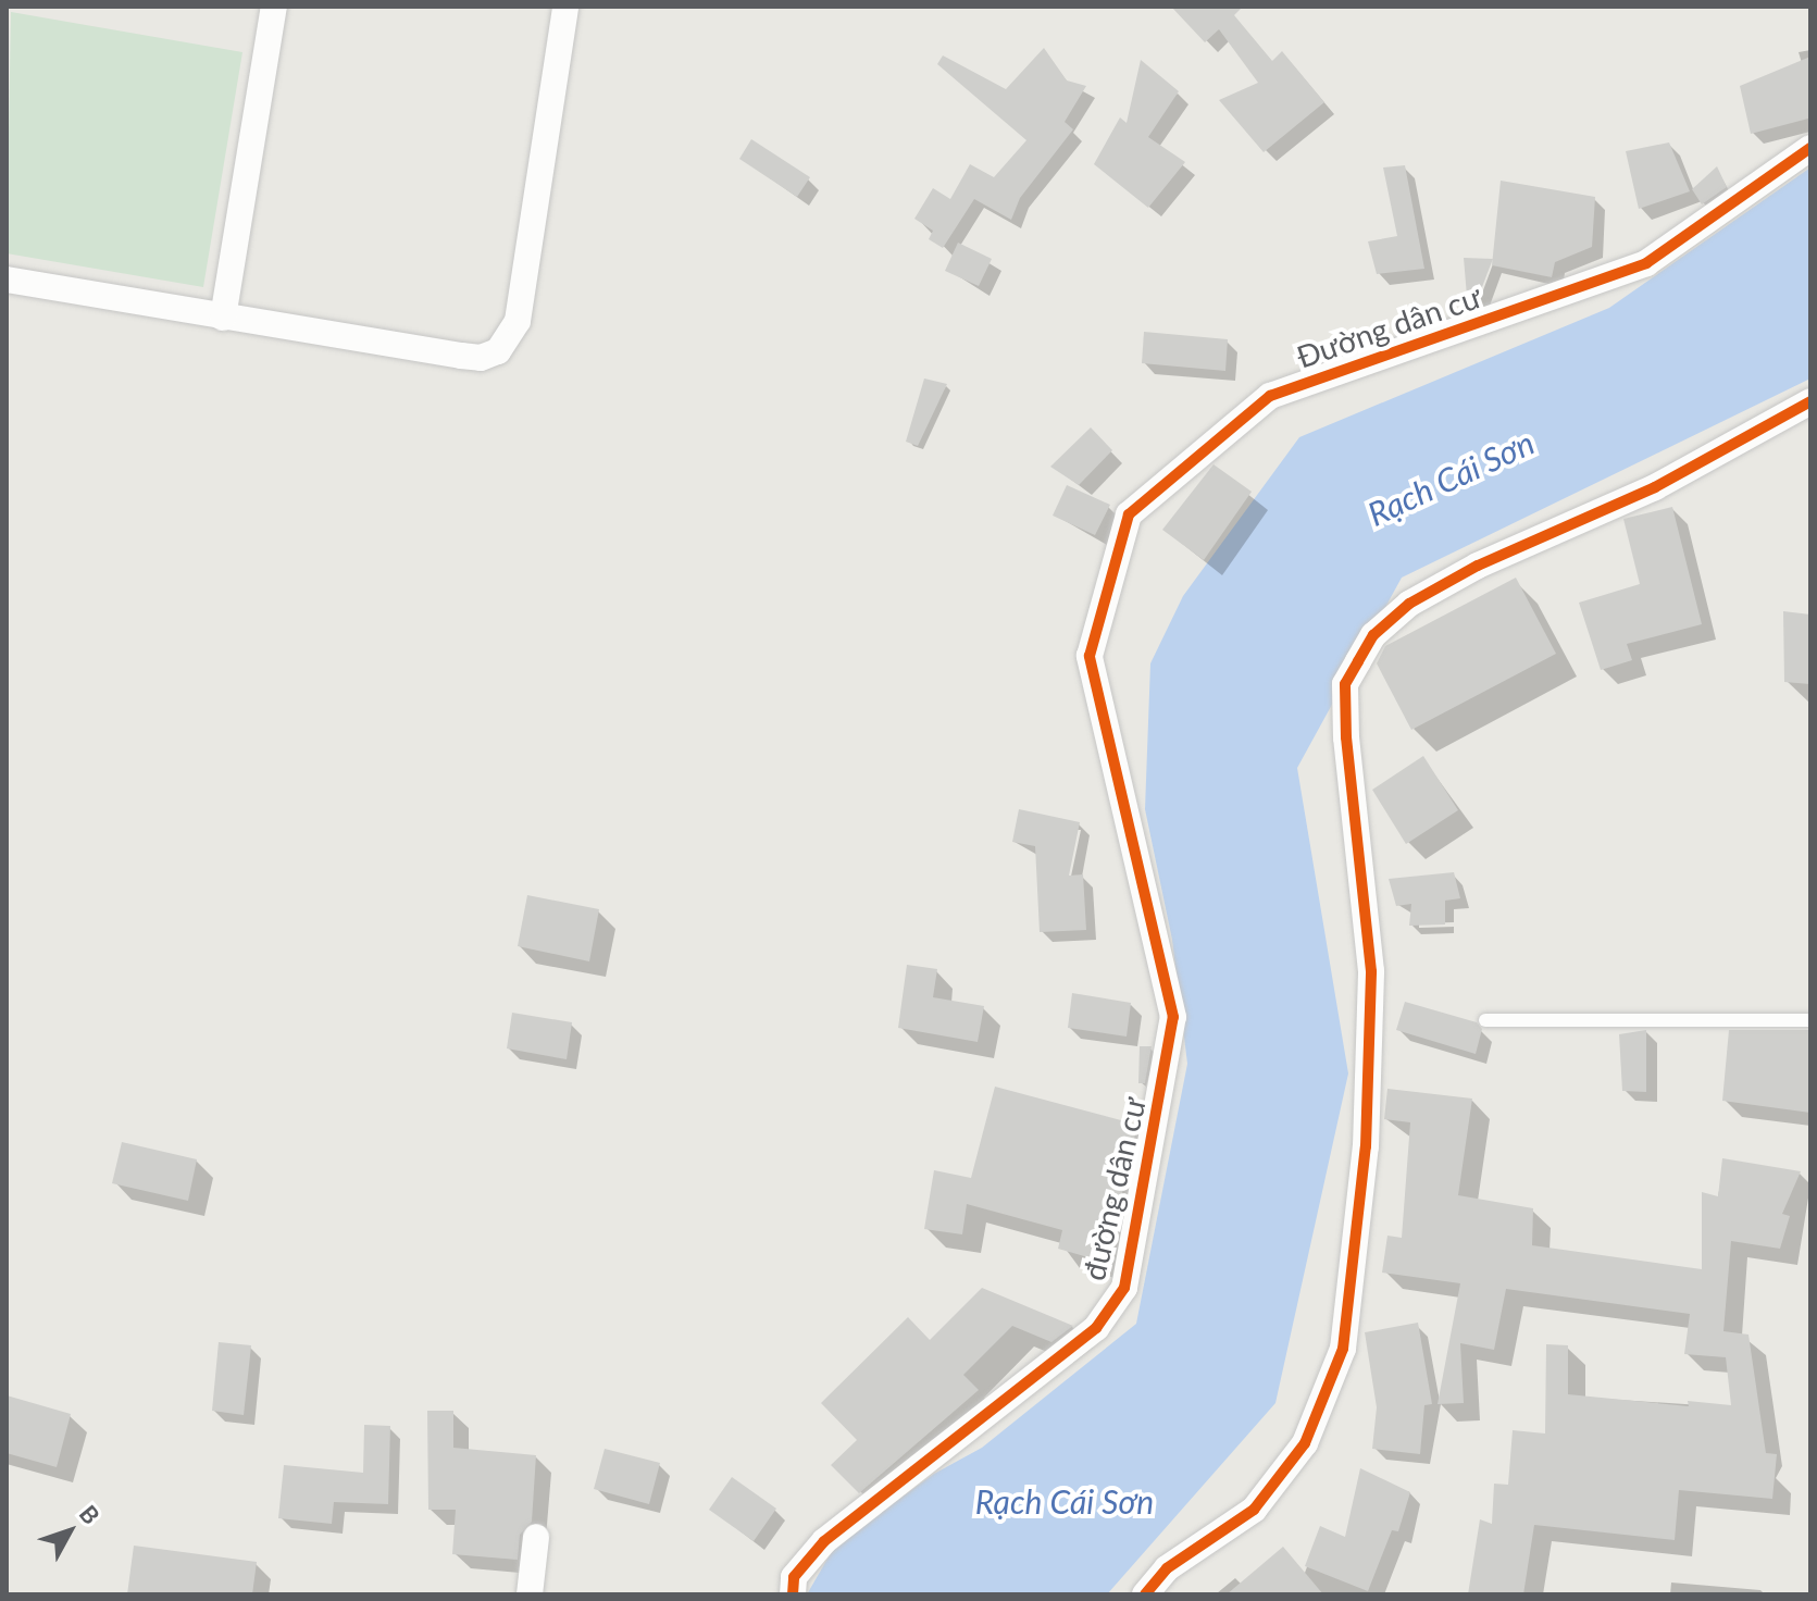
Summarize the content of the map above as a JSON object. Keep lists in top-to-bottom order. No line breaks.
{"streets":{"street":["Đường dân cư","đường dân cư"]},"crossings":[["Đường dân cư","đường dân cư"]],"water":["Rạch Cái Sơn"],"north":"top right"}
